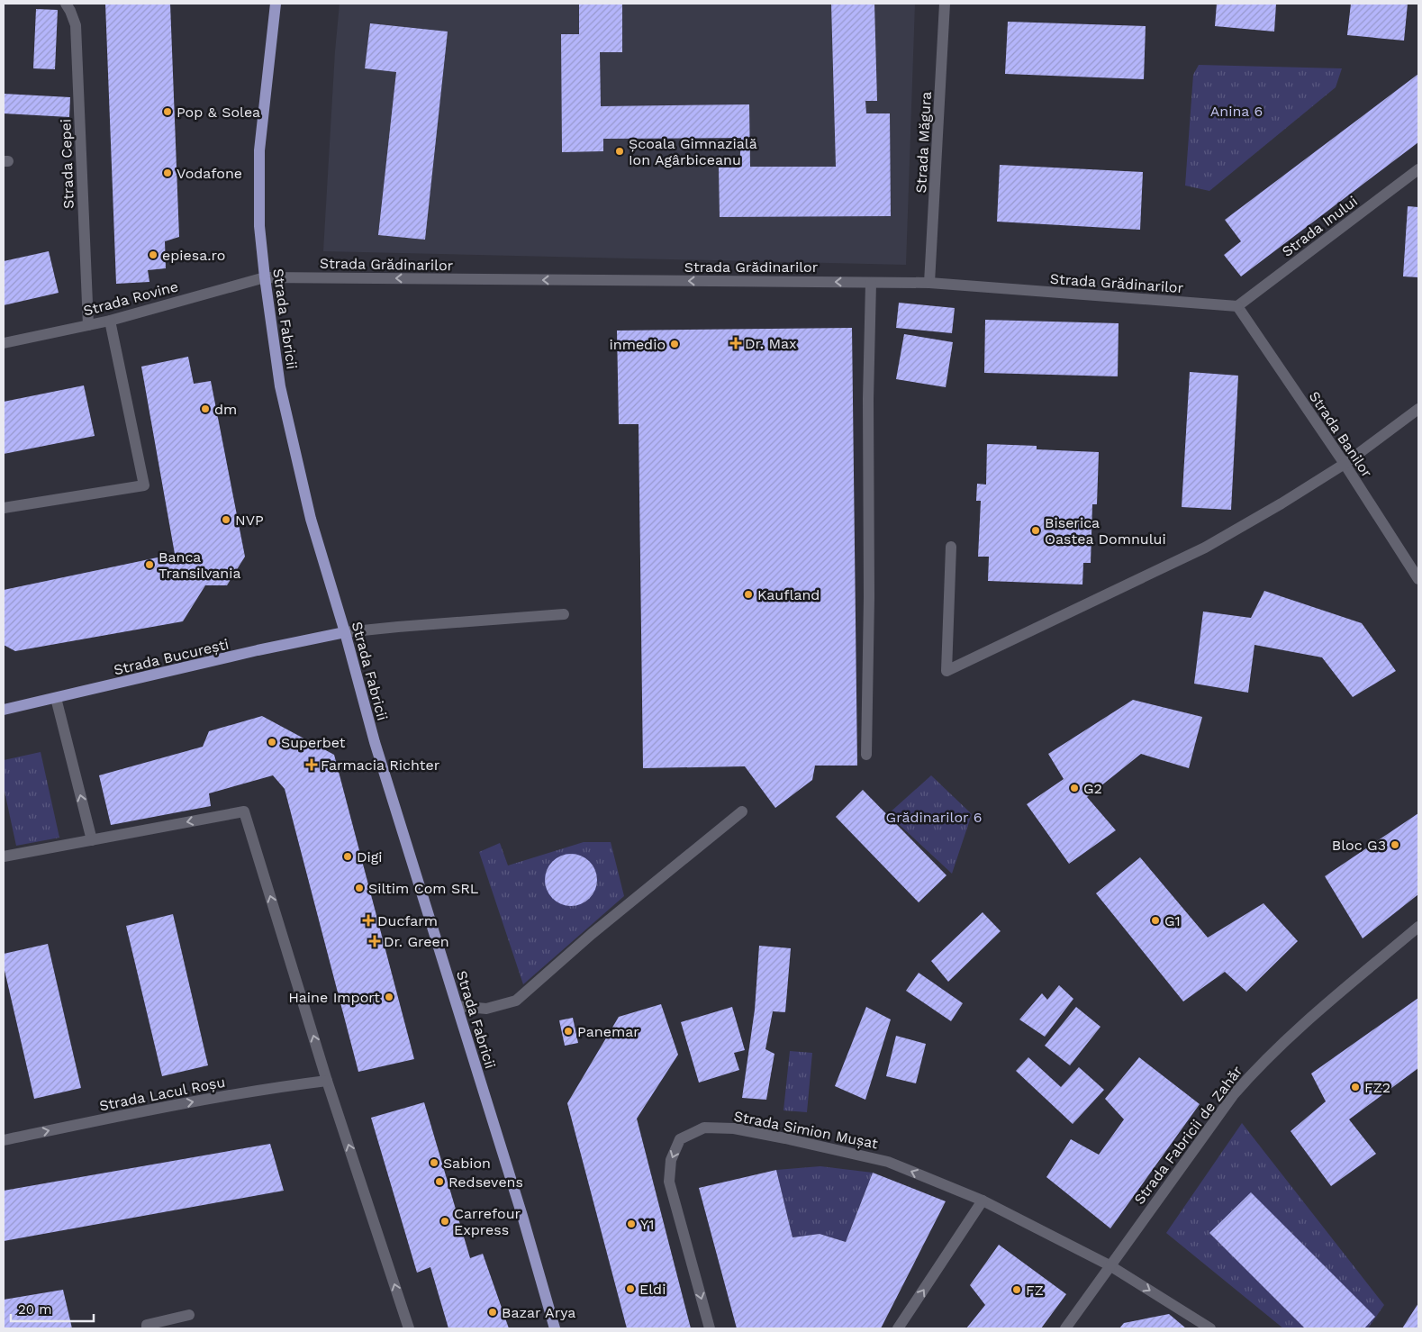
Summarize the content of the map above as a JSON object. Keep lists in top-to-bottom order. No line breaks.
{"streets":{"main road":["Strada Fabricii","Strada București"],"street":["Strada Măgura","Strada Cepei","Strada Inului","Strada Grădinarilor","Strada Rovine","Strada Banilor","Strada Lacul Roșu","Strada Simion Mușat","Strada Fabricii de Zahăr"]},"crossings":[["Strada Măgura","Strada Grădinarilor"],["Strada Cepei","Strada Rovine"],["Strada Inului","Strada Grădinarilor"],["Strada Inului","Strada Banilor"],["Strada Grădinarilor","Strada Rovine"],["Strada Grădinarilor","Strada Fabricii"],["Strada Grădinarilor","Strada Banilor"],["Strada Rovine","Strada Fabricii"],["Strada Fabricii","Strada București"],["Strada Simion Mușat","Strada Fabricii de Zahăr"]],"one_way":["Strada Grădinarilor","Strada Lacul Roșu"],"parks":["Anina 6","Grădinarilor 6"],"places":{"other":["Pop & Solea","Școala Gimnazială Ion Agârbiceanu","Vodafone","epiesa.ro","inmedio","dm","NVP","Biserica Oastea Domnului","Banca Transilvania","Kaufland","Superbet","G2","Bloc G3","Digi","Siltim Com SRL","G1","Haine Import","Panemar","FZ2","Sabion","Redsevens","Carrefour Express","Y1","Eldi","FZ","Bazar Arya"],"health":["Dr. Max","Farmacia Richter","Ducfarm","Dr. Green"]},"scale_bar":"20 m"}
